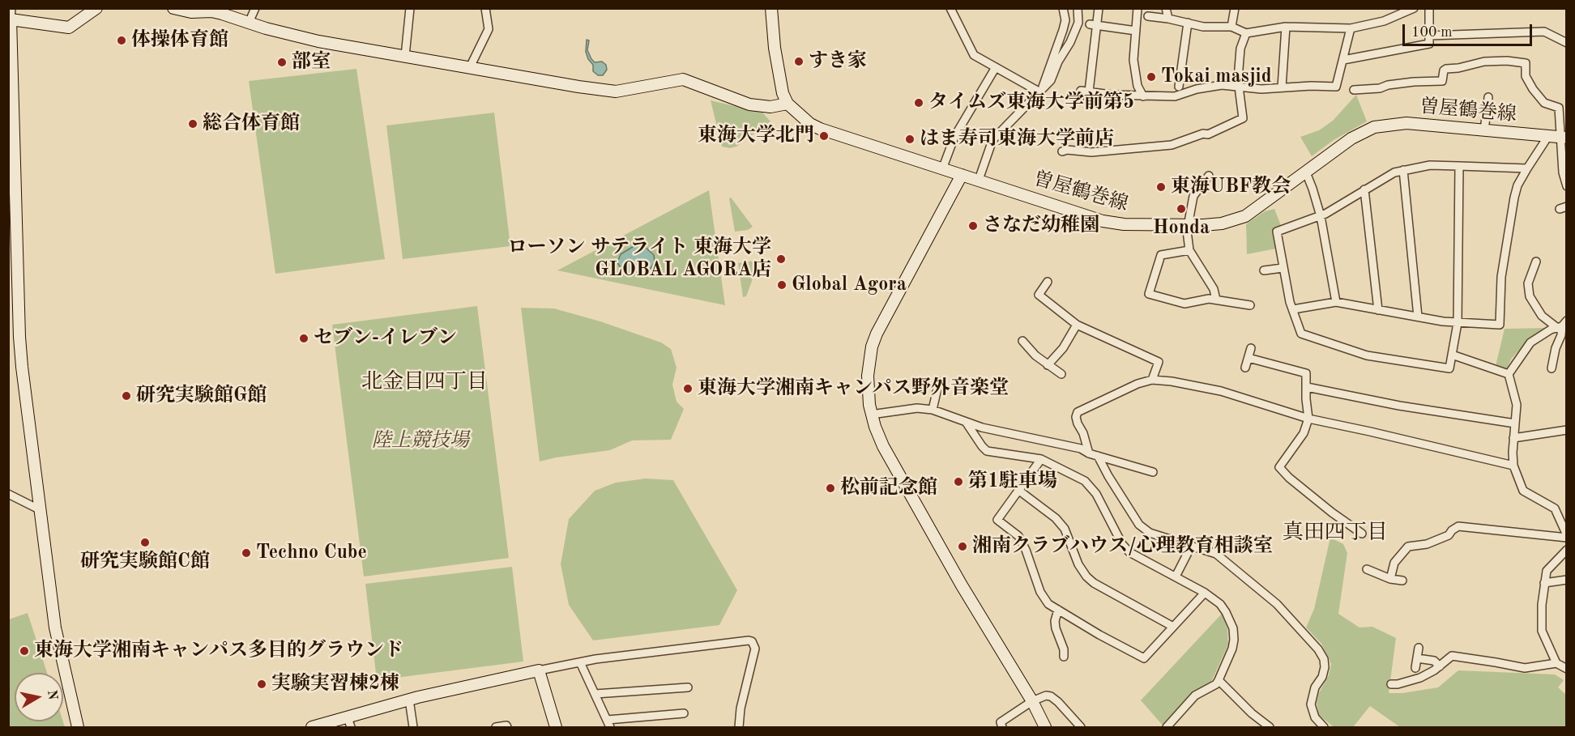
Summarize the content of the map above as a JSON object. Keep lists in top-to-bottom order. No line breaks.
{"streets":{"street":["曽屋鶴巻線"]},"districts":["北金目四丁目","真田四丁目"],"parks":["陸上競技場"],"places":["体操体育館","すき家","部室","Tokai masjid","タイムズ東海大学前第5","総合体育館","東海大学北門","はま寿司東海大学前店","東海UBF教会","Honda","さなだ幼稚園","ローソン サテライト 東海大学 GLOBAL AGORA店","Global Agora","セブン-イレブン","東海大学湘南キャンパス野外音楽堂","研究実験館G館","第1駐車場","松前記念館","研究実験館C館","湘南クラブハウス/心理教育相談室","Techno Cube","東海大学湘南キャンパス多目的グラウンド","実験実習棟2棟"],"scale_bar":"100 m","north":"right"}
